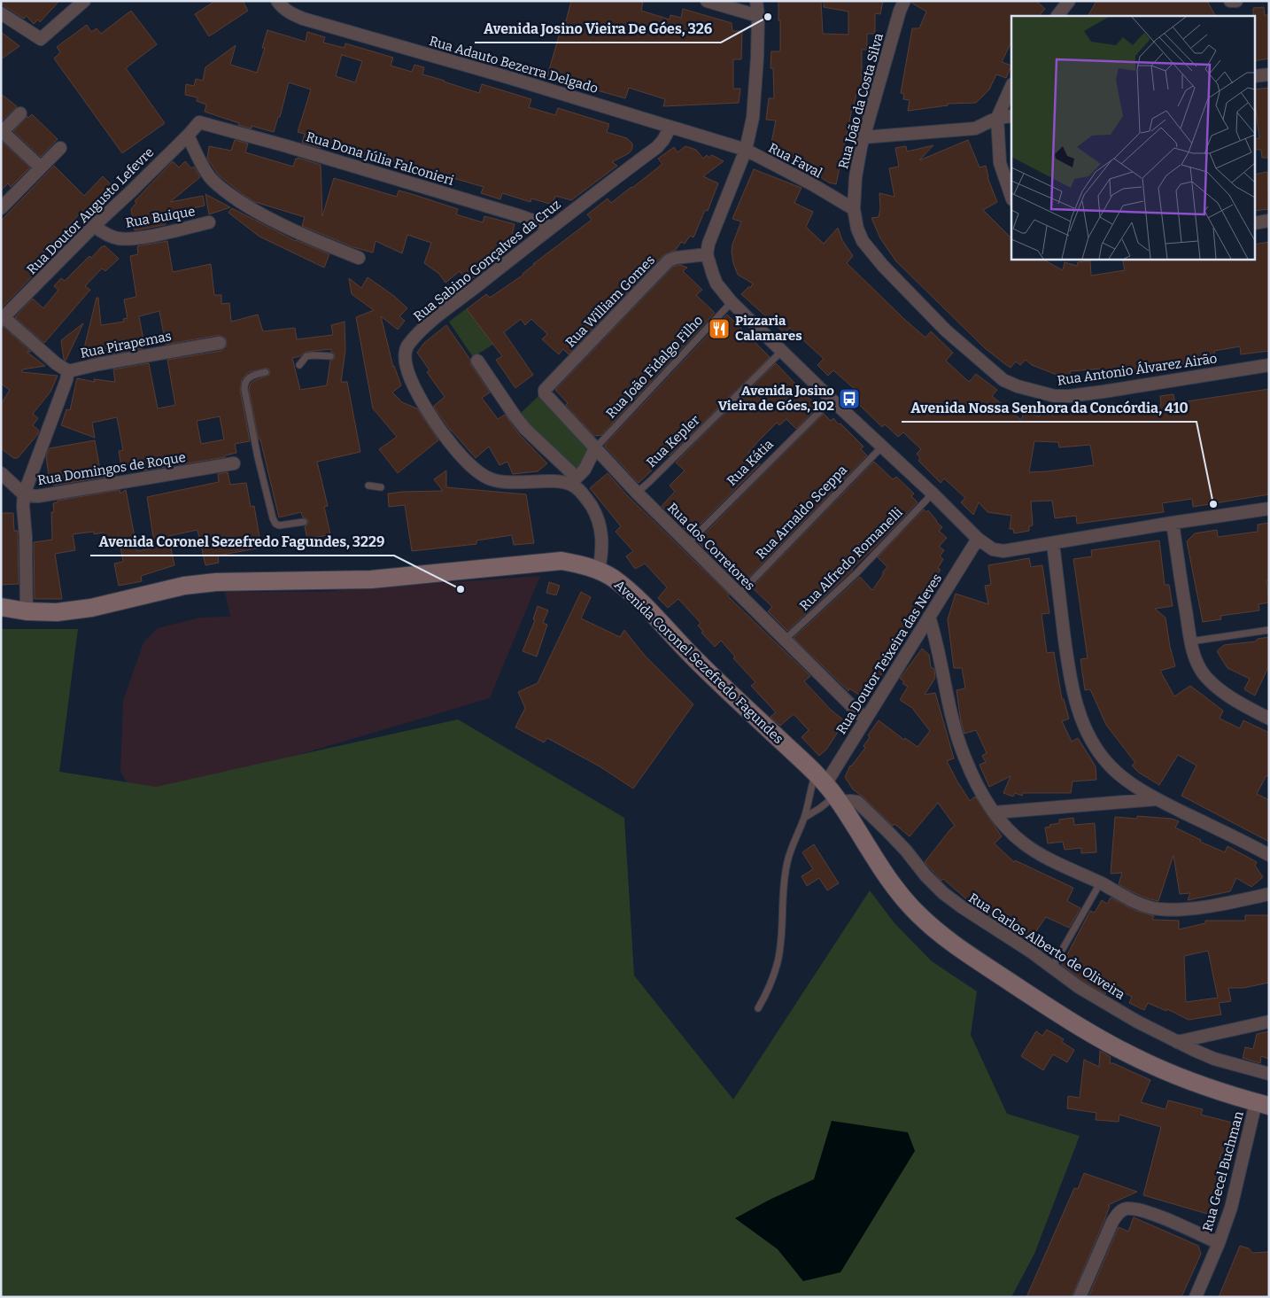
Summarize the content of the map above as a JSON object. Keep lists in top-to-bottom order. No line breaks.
{"streets":{"main road":["Avenida Coronel Sezefredo Fagundes"],"street":["Rua Adauto Bezerra Delgado","Rua João da Costa Silva","Rua Dona Júlia Falconieri","Rua Faval","Rua Doutor Augusto Lefevre","Rua Buique","Rua Sabino Gonçalves da Cruz","Rua William Gomes","Rua Pirapemas","Rua Antonio Álvarez Airão","Rua Domingos de Roque","Rua dos Corretores","Rua Doutor Teixeira das Neves","Rua Carlos Alberto de Oliveira","Rua Gecel Buchman"],"lane":["Rua João Fidalgo Filho","Rua Kepler","Rua Kátia","Rua Arnaldo Sceppa","Rua Alfredo Romanelli"]},"crossings":[["Rua Adauto Bezerra Delgado","Rua Faval"],["Rua Adauto Bezerra Delgado","Rua Sabino Gonçalves da Cruz"],["Rua João da Costa Silva","Rua Faval"],["Rua João da Costa Silva","Rua Antonio Álvarez Airão"],["Rua Dona Júlia Falconieri","Rua Doutor Augusto Lefevre"],["Rua Dona Júlia Falconieri","Rua Sabino Gonçalves da Cruz"],["Rua Faval","Rua Antonio Álvarez Airão"],["Rua Doutor Augusto Lefevre","Rua Buique"],["Rua Doutor Augusto Lefevre","Rua Pirapemas"],["Rua William Gomes","Rua dos Corretores"],["Rua João Fidalgo Filho","Rua dos Corretores"],["Rua Kepler","Rua dos Corretores"],["Rua Kátia","Rua dos Corretores"],["Rua Arnaldo Sceppa","Rua dos Corretores"],["Rua dos Corretores","Rua Alfredo Romanelli"],["Rua dos Corretores","Rua Doutor Teixeira das Neves"],["Rua Doutor Teixeira das Neves","Avenida Coronel Sezefredo Fagundes"],["Rua Doutor Teixeira das Neves","Rua Carlos Alberto de Oliveira"],["Avenida Coronel Sezefredo Fagundes","Rua Carlos Alberto de Oliveira"],["Avenida Coronel Sezefredo Fagundes","Rua Gecel Buchman"]],"places":{"other":["Avenida Josino Vieira De Góes, 326","Avenida Nossa Senhora da Concórdia, 410","Avenida Coronel Sezefredo Fagundes, 3229"],"restaurant":["Pizzaria Calamares"],"bus stop":["Avenida Josino Vieira de Góes, 102"]}}
